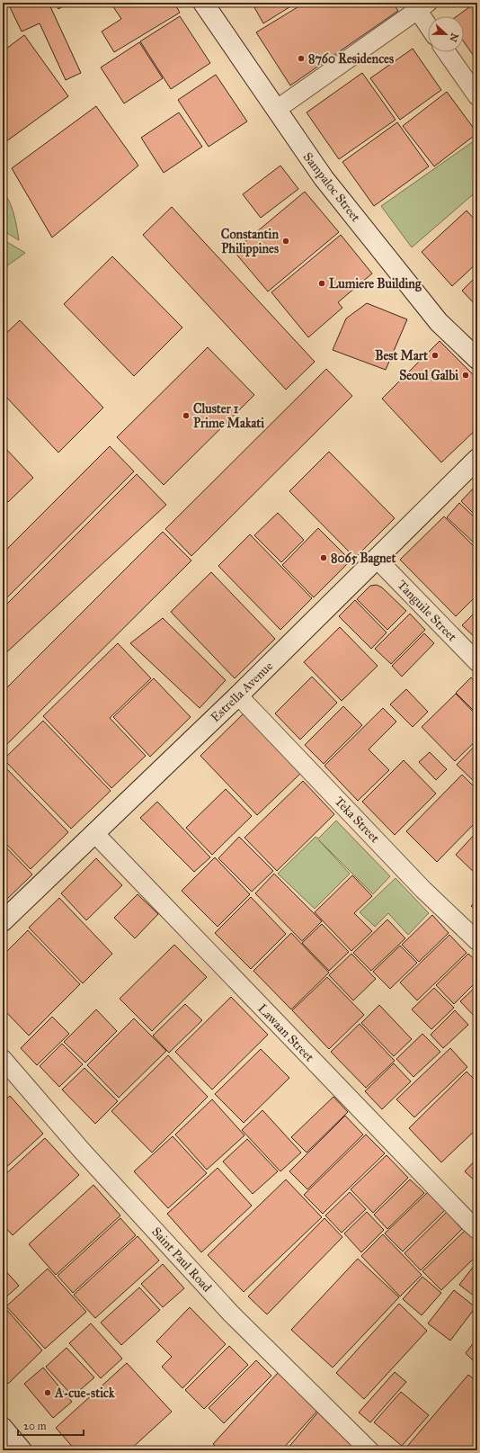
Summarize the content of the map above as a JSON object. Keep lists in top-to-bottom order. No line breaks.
{"streets":{"street":["Sampaloc Street","Tanguile Street","Estrella Avenue","Teka Street","Lawaan Street","Saint Paul Road"]},"crossings":[["Tanguile Street","Estrella Avenue"],["Estrella Avenue","Teka Street"],["Estrella Avenue","Lawaan Street"]],"places":["8760 Residences","Constantin Philippines","Lumiere Building","Best Mart","Seoul Galbi","Cluster 1 Prime Makati","8065 Bagnet","A-cue-stick"],"scale_bar":"20 m","north":"right"}
